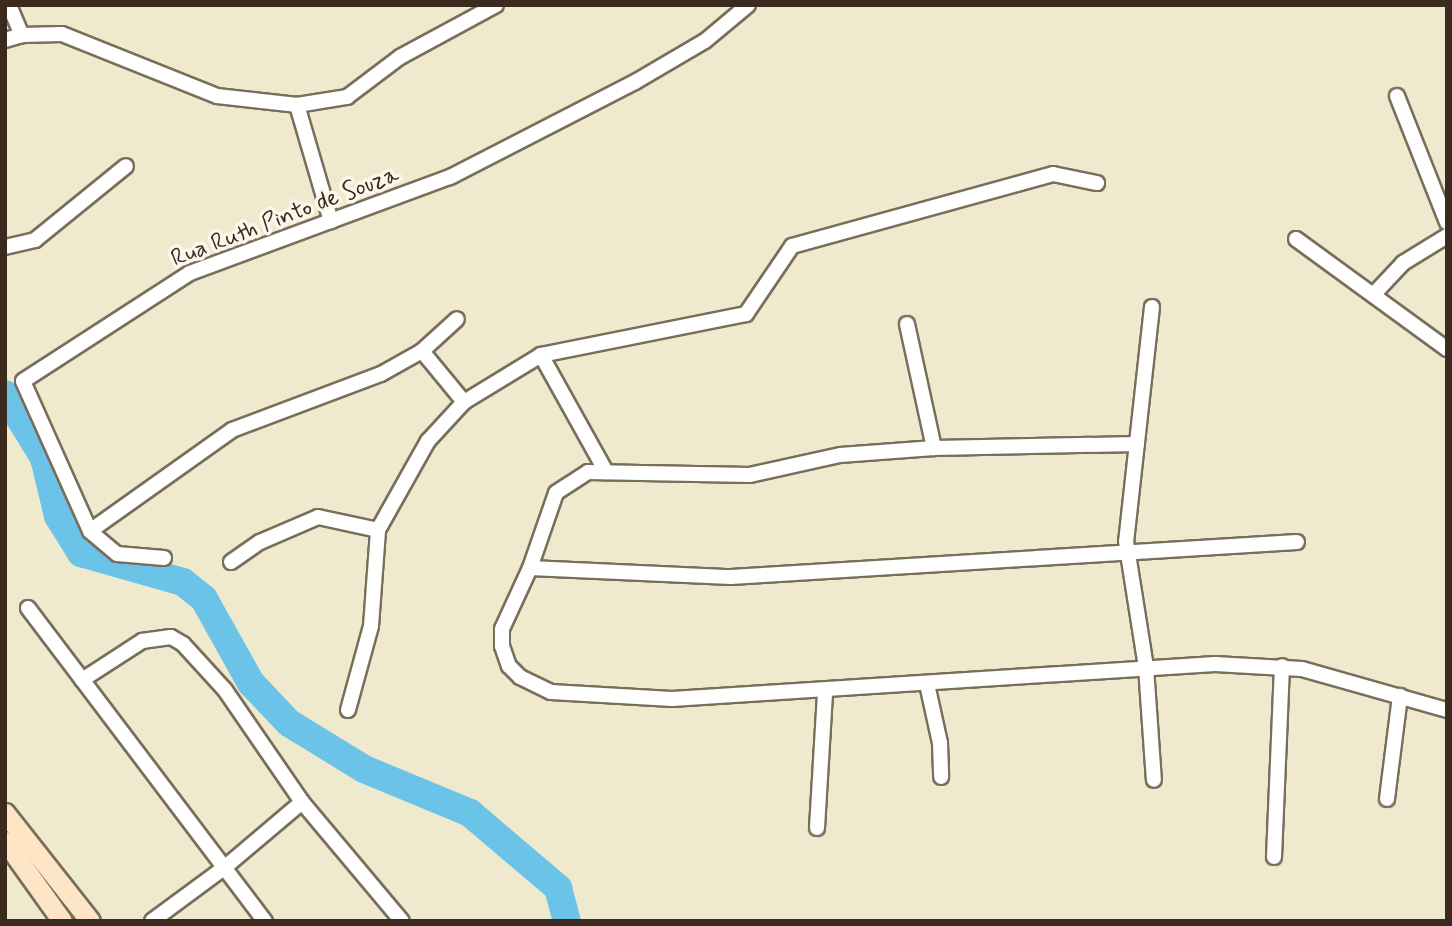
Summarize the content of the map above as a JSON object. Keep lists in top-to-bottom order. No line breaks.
{"streets":{"street":["Rua Ruth Pinto de Souza"]}}
